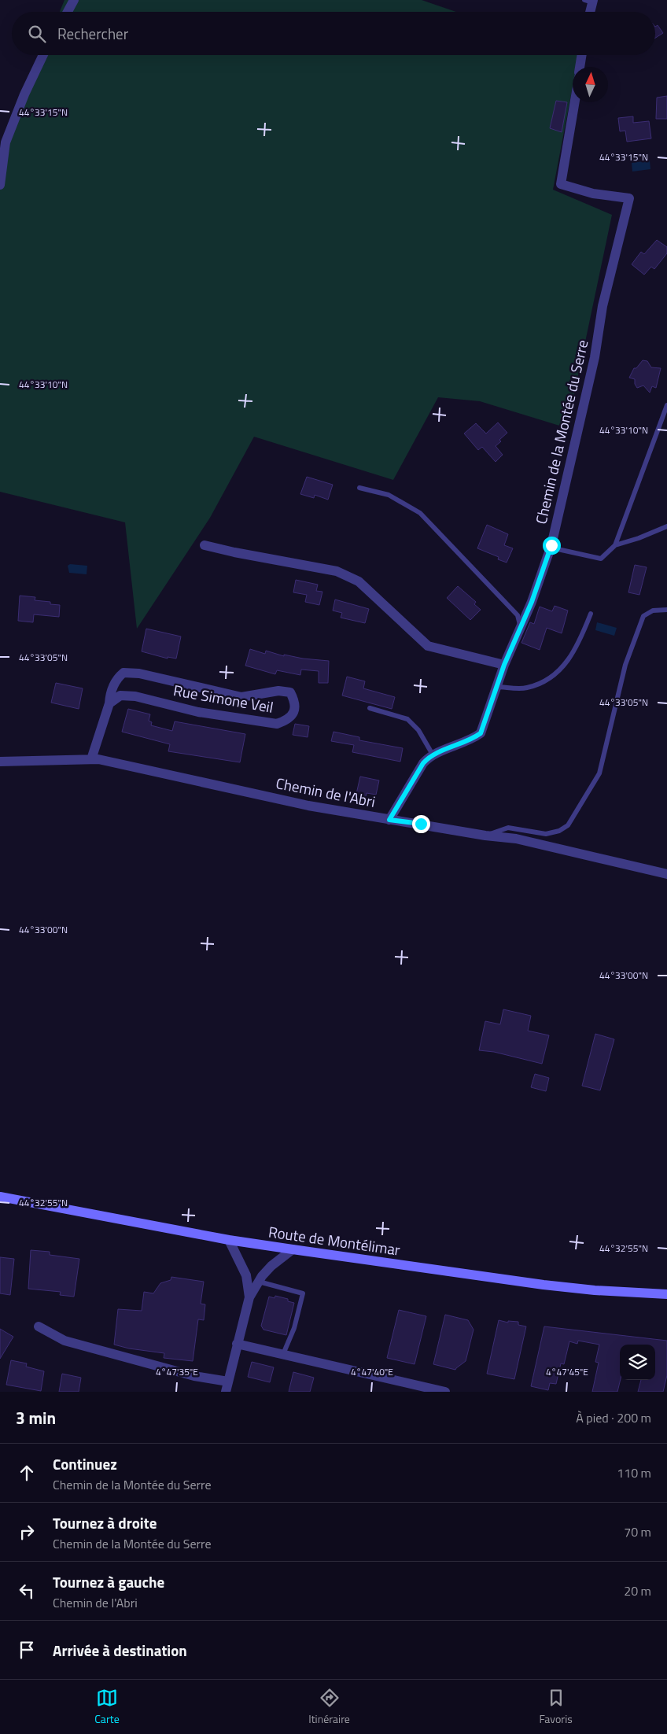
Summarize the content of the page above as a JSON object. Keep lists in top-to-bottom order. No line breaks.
{"streets":{"main road":["Route de Montélimar"],"street":["Chemin de la Montée du Serre","Rue Simone Veil","Chemin de l'Abri"]},"crossings":[["Chemin de la Montée du Serre","Chemin de l'Abri"],["Rue Simone Veil","Chemin de l'Abri"]],"north":"top","page":{"search":"Rechercher","heading":["3 min","À pied · 200 m"],"list":[["Continuez","Chemin de la Montée du Serre","110 m"],["Tournez à droite","Chemin de la Montée du Serre","70 m"],["Tournez à gauche","Chemin de l'Abri","20 m"],"Arrivée à destination"],"nav":["Carte","Itinéraire","Favoris"]},"coordinates":["44°33'15\"N","44°33'10\"N","44°33'05\"N","44°33'00\"N","44°32'55\"N","4°47'35\"E","4°47'40\"E","4°47'45\"E"]}
